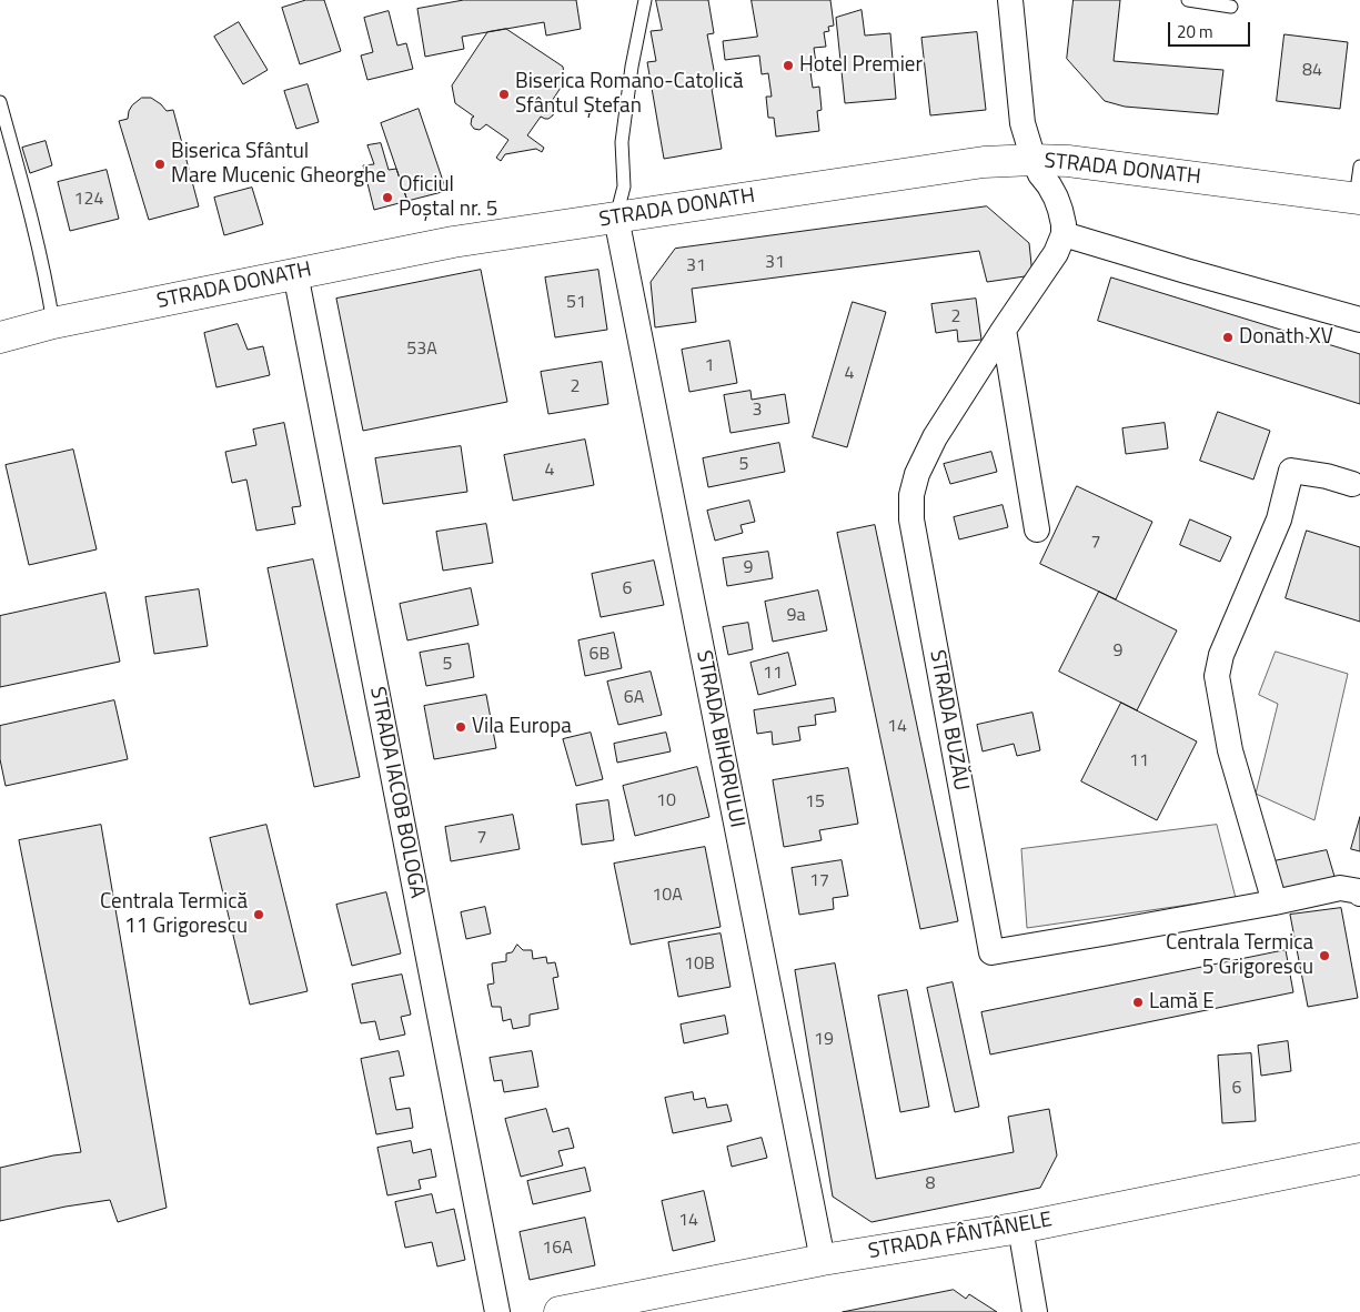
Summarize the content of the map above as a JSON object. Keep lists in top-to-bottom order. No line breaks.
{"streets":{"main road":["STRADA DONATH","STRADA FÂNTÂNELE"],"street":["STRADA BUZĂU","STRADA BIHORULUI","STRADA IACOB BOLOGA"]},"crossings":[["STRADA DONATH","STRADA BIHORULUI"],["STRADA DONATH","STRADA IACOB BOLOGA"],["STRADA BIHORULUI","STRADA FÂNTÂNELE"]],"places":["Hotel Premier","Biserica Romano-Catolică Sfântul Ștefan","Biserica Sfântul Mare Mucenic Gheorghe","Oficiul Poștal nr. 5","Donath XV","Vila Europa","Centrala Termică 11 Grigorescu","Centrala Termica 5 Grigorescu","Lamă E"],"house_numbers":["84","124","31","31","51","2","53A","1","4","2","3","5","4","7","9","6","9a","9","6B","5","11","6A","14","11","10","15","7","17","10A","10B","19","6","8","14","16A"],"scale_bar":"20 m"}
